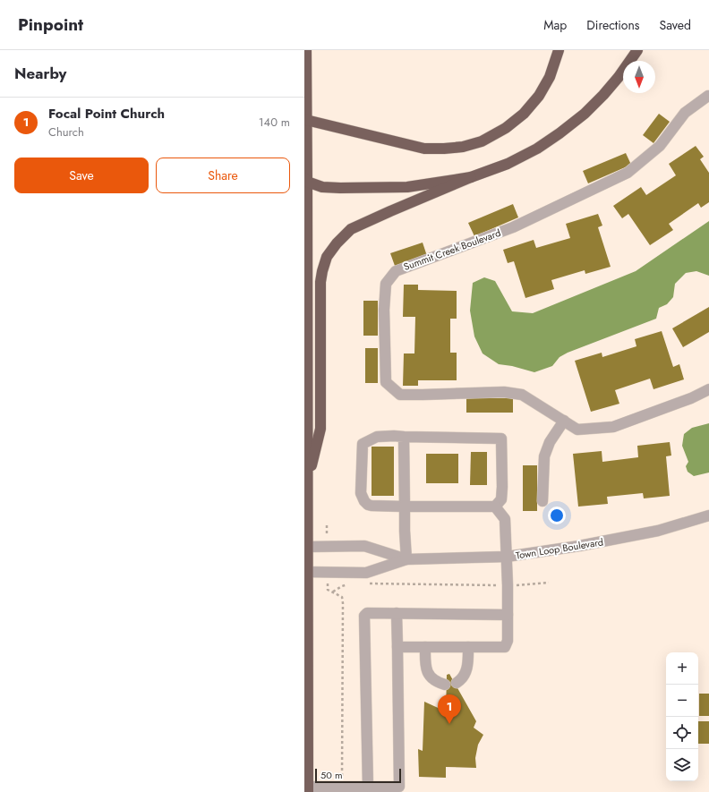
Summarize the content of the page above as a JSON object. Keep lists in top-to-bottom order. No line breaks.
{"streets":{"street":["Summit Creek Boulevard","Town Loop Boulevard"]},"scale_bar":"50 m","north":"bottom","page":{"header":"Pinpoint","nav":["Map","Directions","Saved"],"heading":"Nearby","list":[{"mark":"1","name":"Focal Point Church","note":"Church","value":"140 m"}],"buttons":["Save","Share"],"map_buttons":["+","−"],"pins":"1","scale":"50 m"}}
